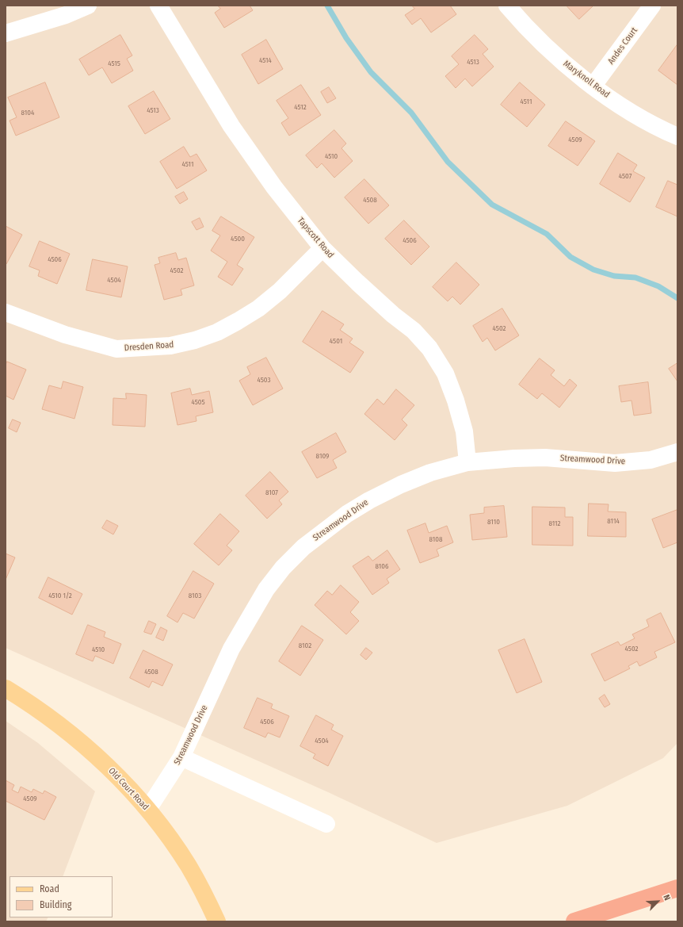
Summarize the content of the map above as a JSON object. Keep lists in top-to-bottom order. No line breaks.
{"streets":{"main road":["Old Court Road"],"street":["Andes Court","Maryknoll Road","Tapscott Road","Dresden Road","Streamwood Drive"]},"crossings":[["Andes Court","Maryknoll Road"],["Tapscott Road","Dresden Road"],["Tapscott Road","Streamwood Drive"],["Streamwood Drive","Old Court Road"]],"house_numbers":["4514","4513","4515","4511","4512","4513","8104","4509","4510","4511","4507","4508","4500","4506","4506","4502","4504","4502","4501","4503","4505","8109","8107","8114","8110","8112","8108","8106","4510 1/2","8103","8102","4502","4510","4508","4506","4504","4509"],"legend":["Road","Building"],"north":"top right"}
